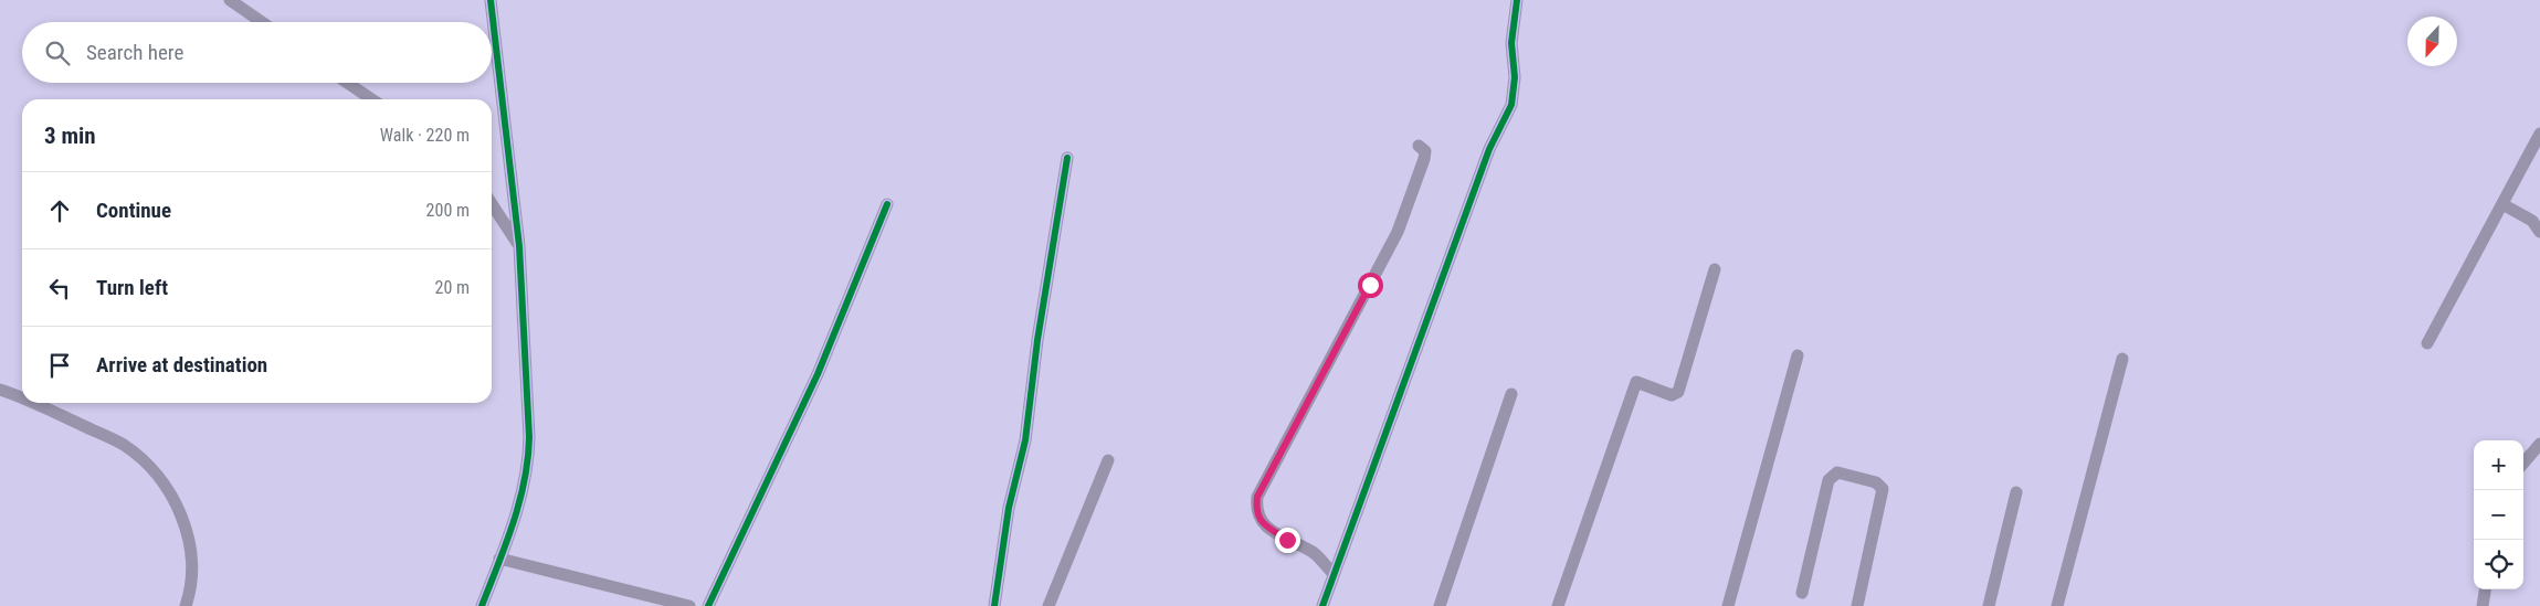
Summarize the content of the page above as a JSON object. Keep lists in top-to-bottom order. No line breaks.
{"north":"bottom","page":{"search":"Search here","heading":["3 min","Walk · 220 m"],"list":[["Continue","200 m"],["Turn left","20 m"],"Arrive at destination"],"map_buttons":["+","−"]}}
